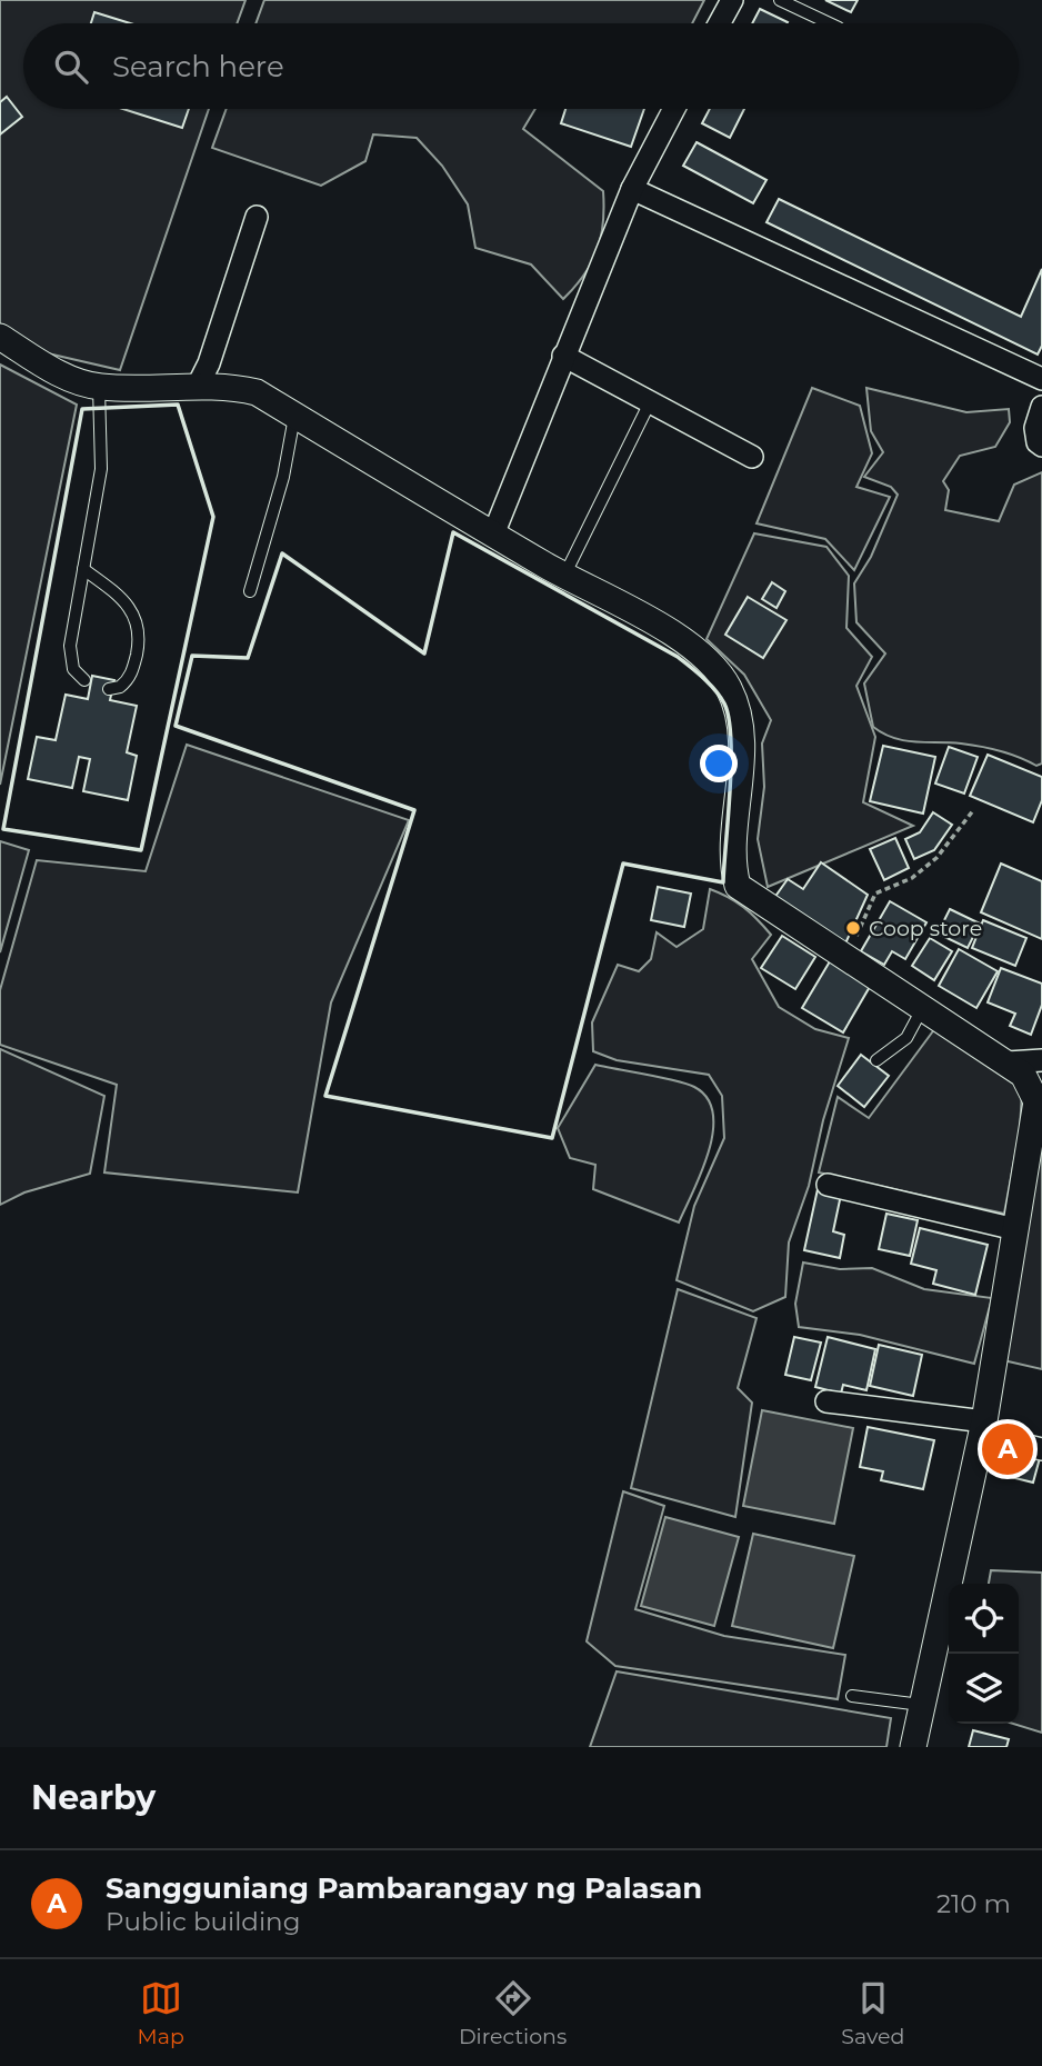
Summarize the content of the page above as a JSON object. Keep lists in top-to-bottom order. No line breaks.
{"places":["Coop store"],"page":{"search":"Search here","pins":"A","heading":"Nearby","list":[{"mark":"A","name":"Sangguniang Pambarangay ng Palasan","note":"Public building","value":"210 m"}],"nav":["Map","Directions","Saved"]}}
